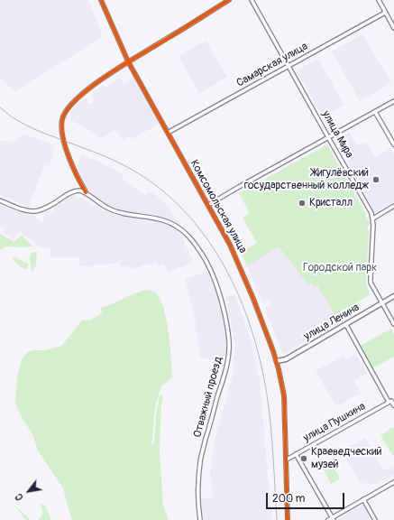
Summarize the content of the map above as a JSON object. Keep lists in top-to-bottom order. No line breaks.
{"streets":{"street":["Самарская улица","улица Мира","Комсомольская улица","улица Ленина","Отважный проезд","улица Пушкина"]},"crossings":[["Самарская улица","улица Мира"],["Самарская улица","Комсомольская улица"],["Комсомольская улица","улица Ленина"],["Комсомольская улица","улица Пушкина"]],"parks":["Городской парк"],"places":["Жигулёвский государственный колледж","Кристалл","Краеведческий музей"],"scale_bar":"200 m","north":"bottom left"}
